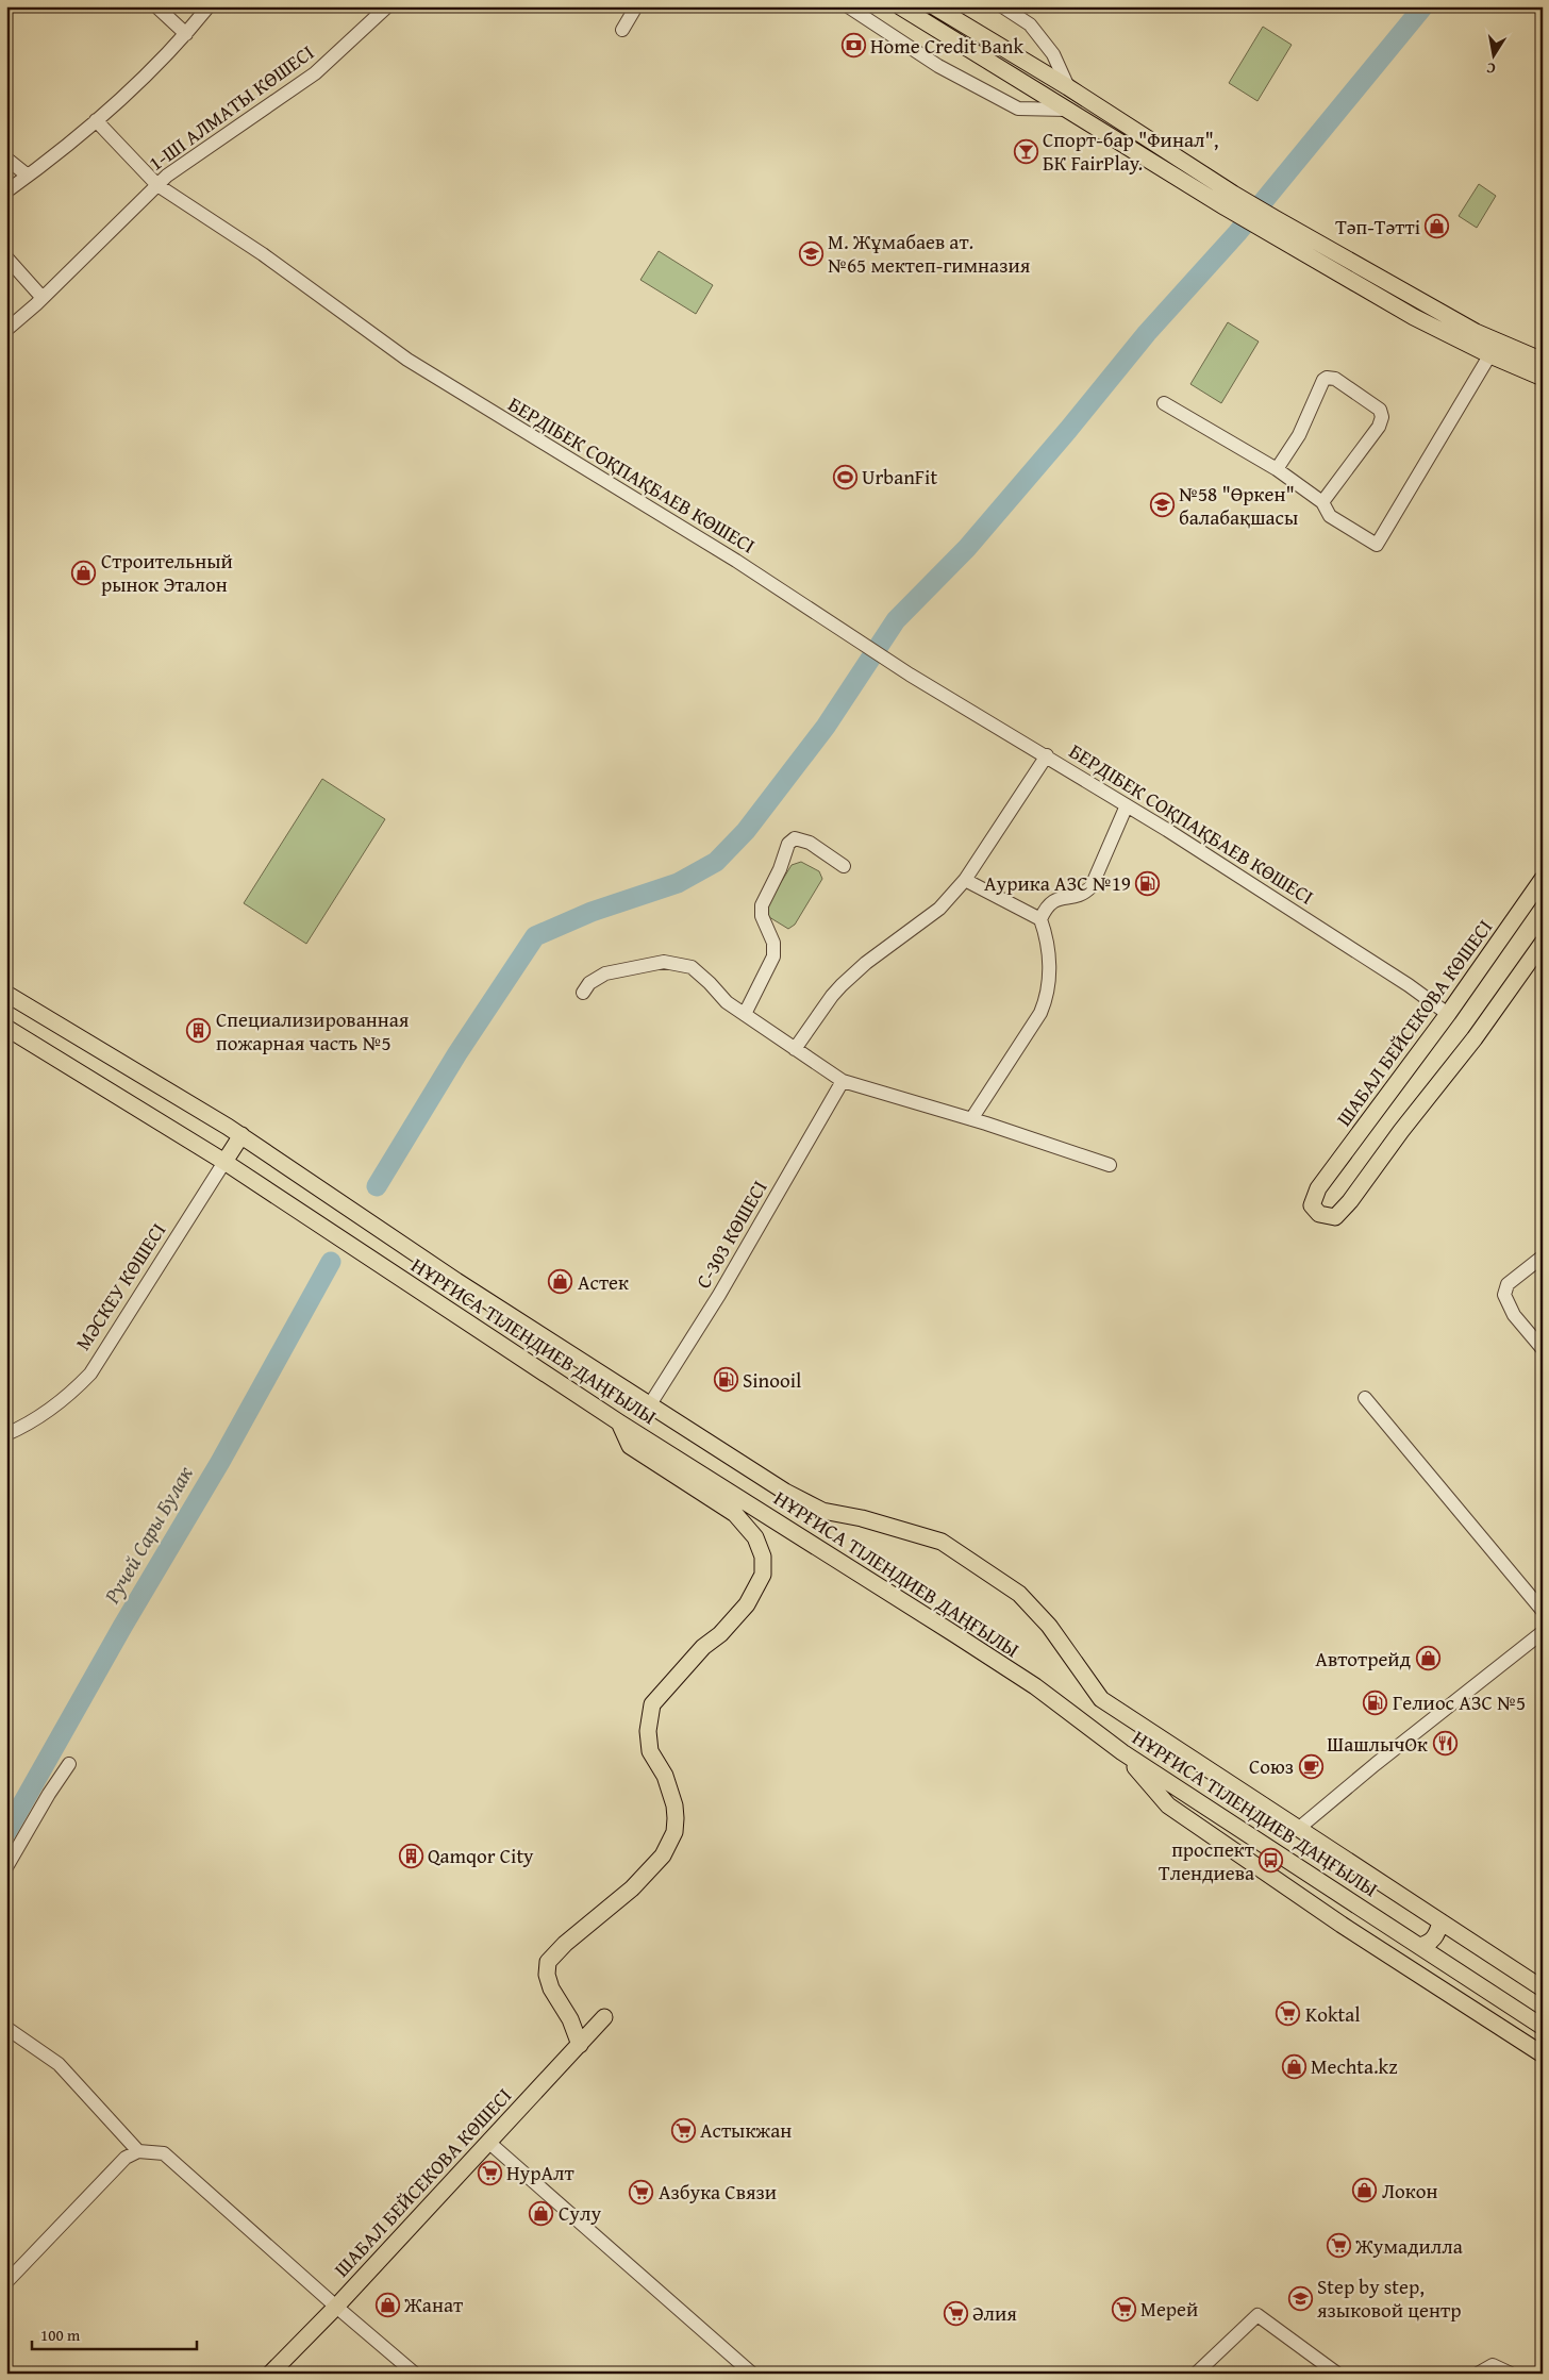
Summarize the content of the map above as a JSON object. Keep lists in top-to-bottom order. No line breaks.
{"streets":{"main road":["ШАБАЛ БЕЙСЕКОВА КӨШЕСІ","МӘСКЕУ КӨШЕСІ","НҰРҒИСА ТІЛЕНДИЕВ ДАҢҒЫЛЫ"],"street":["1-ШІ АЛМАТЫ КӨШЕСІ","БЕРДІБЕК СОҚПАҚБАЕВ КӨШЕСІ","С-303 КӨШЕСІ"]},"crossings":[["1-ШІ АЛМАТЫ КӨШЕСІ","БЕРДІБЕК СОҚПАҚБАЕВ КӨШЕСІ"],["БЕРДІБЕК СОҚПАҚБАЕВ КӨШЕСІ","ШАБАЛ БЕЙСЕКОВА КӨШЕСІ"],["С-303 КӨШЕСІ","НҰРҒИСА ТІЛЕНДИЕВ ДАҢҒЫЛЫ"],["МӘСКЕУ КӨШЕСІ","НҰРҒИСА ТІЛЕНДИЕВ ДАҢҒЫЛЫ"]],"water":["Ручей Сары Булак"],"places":{"bank":["Home Credit Bank"],"bar":["Спорт-бар \"Финал\", БК FairPlay."],"shop":["Тәп-Тәтті","Строительный рынок Эталон","Астек","Автотрейд","Mechta.kz","Локон","Сулу","Жанат"],"school or university":["М. Жұмабаев ат. №65 мектеп-гимназия","№58 \"Өркен\" балабақшасы","Step by step, языковой центр"],"sports":["UrbanFit"],"fuel station":["Аурика АЗС №19","Sinooil","Гелиос АЗС №5"],"building":["Специализированная пожарная часть №5","Qamqor City"],"restaurant":["ШашлычОк"],"cafe":["Союз"],"bus stop":["проспект Тлендиева"],"supermarket":["Koktal","Астыкжан","НурАлт","Азбука Связи","Жумадилла","Мерей","Әлия"]},"scale_bar":"100 m","north":"bottom"}
